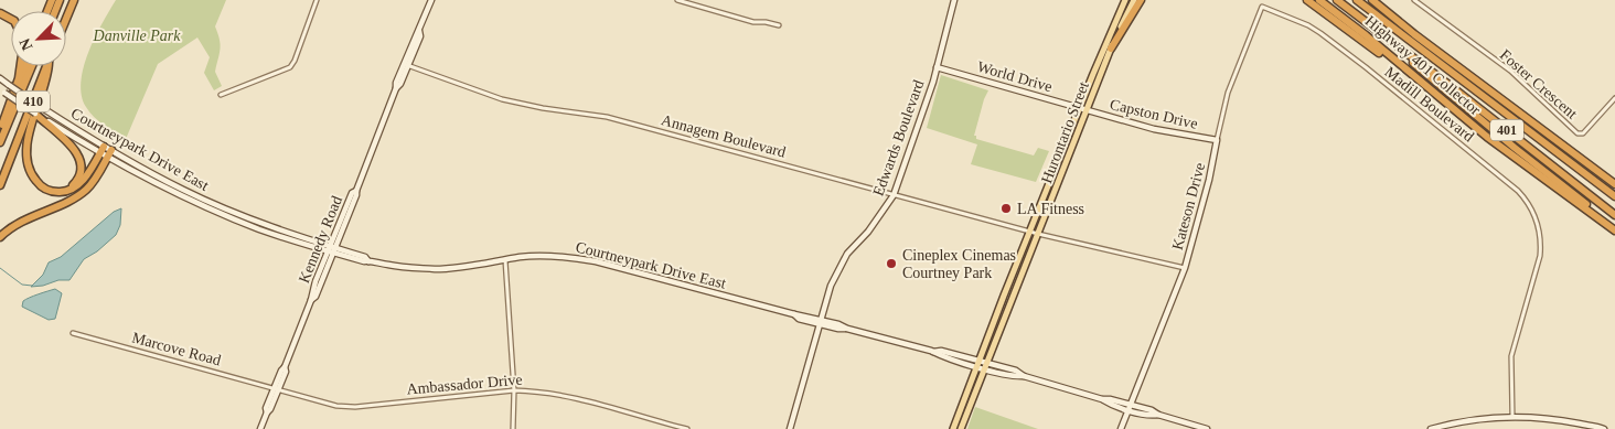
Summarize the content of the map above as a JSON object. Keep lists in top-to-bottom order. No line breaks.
{"streets":{"highway":["Highway 401 Collector","410","401"],"main road":["World Drive","Capston Drive","Hurontario Street","Edwards Boulevard","Courtneypark Drive East","Kateson Drive","Kennedy Road"],"street":["Foster Crescent","Madill Boulevard","Annagem Boulevard","Marcove Road","Ambassador Drive"]},"crossings":[["World Drive","Capston Drive"],["World Drive","Hurontario Street"],["World Drive","Edwards Boulevard"],["Madill Boulevard","Kateson Drive"],["Capston Drive","Hurontario Street"],["Capston Drive","Kateson Drive"],["Hurontario Street","Annagem Boulevard"],["Hurontario Street","Courtneypark Drive East"],["Annagem Boulevard","Edwards Boulevard"],["Annagem Boulevard","Kateson Drive"],["Annagem Boulevard","Kennedy Road"],["Edwards Boulevard","Courtneypark Drive East"],["Courtneypark Drive East","Kateson Drive"],["Courtneypark Drive East","Kennedy Road"],["Kennedy Road","Marcove Road"],["Kennedy Road","Ambassador Drive"],["Marcove Road","Ambassador Drive"]],"parks":["Danville Park"],"places":["LA Fitness","Cineplex Cinemas Courtney Park"],"north":"bottom left"}
